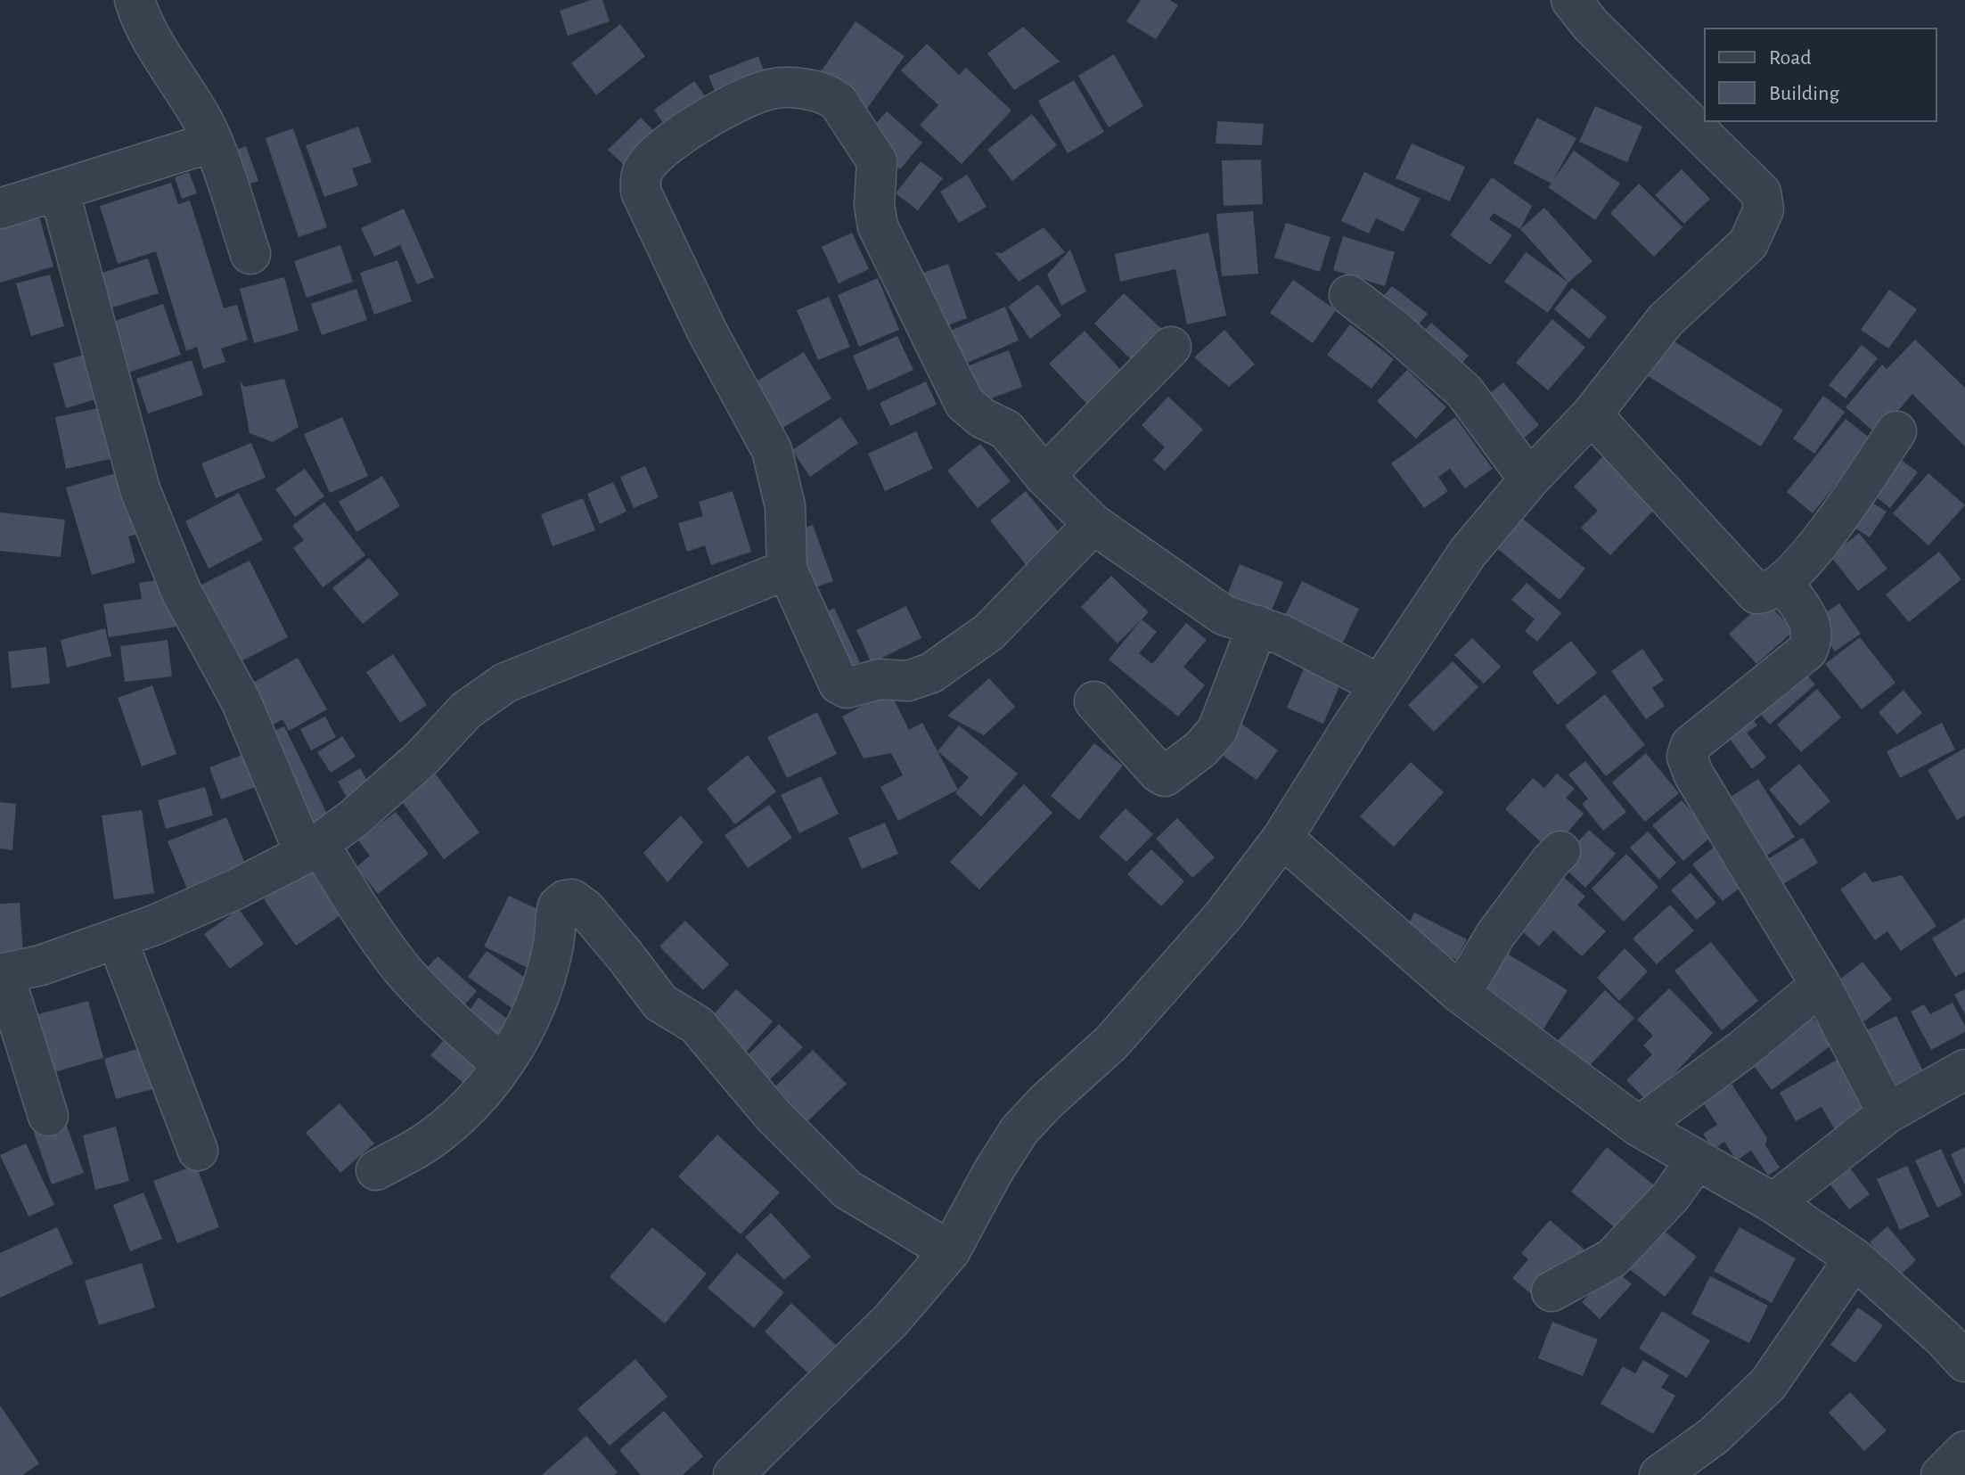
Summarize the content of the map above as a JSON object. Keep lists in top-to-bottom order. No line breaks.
{"legend":["Road","Building"]}
